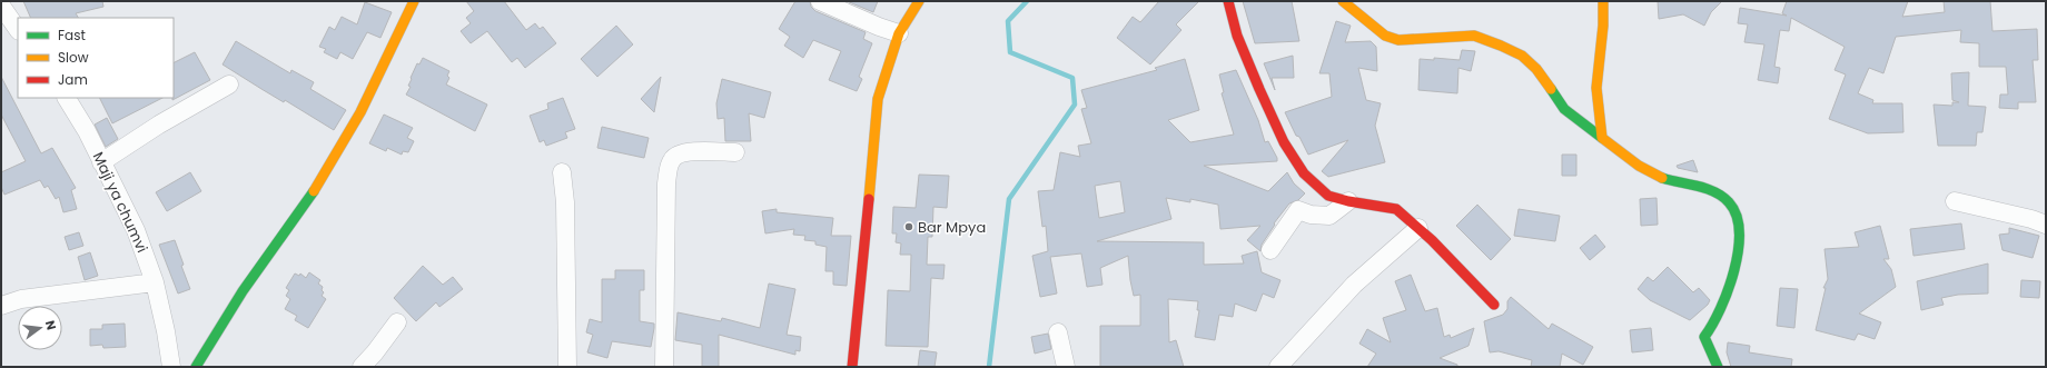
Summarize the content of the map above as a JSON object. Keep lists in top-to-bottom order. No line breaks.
{"streets":{"street":["Maji ya chumvi"]},"places":["Bar Mpya"],"legend":["Fast","Slow","Jam"],"north":"right"}
